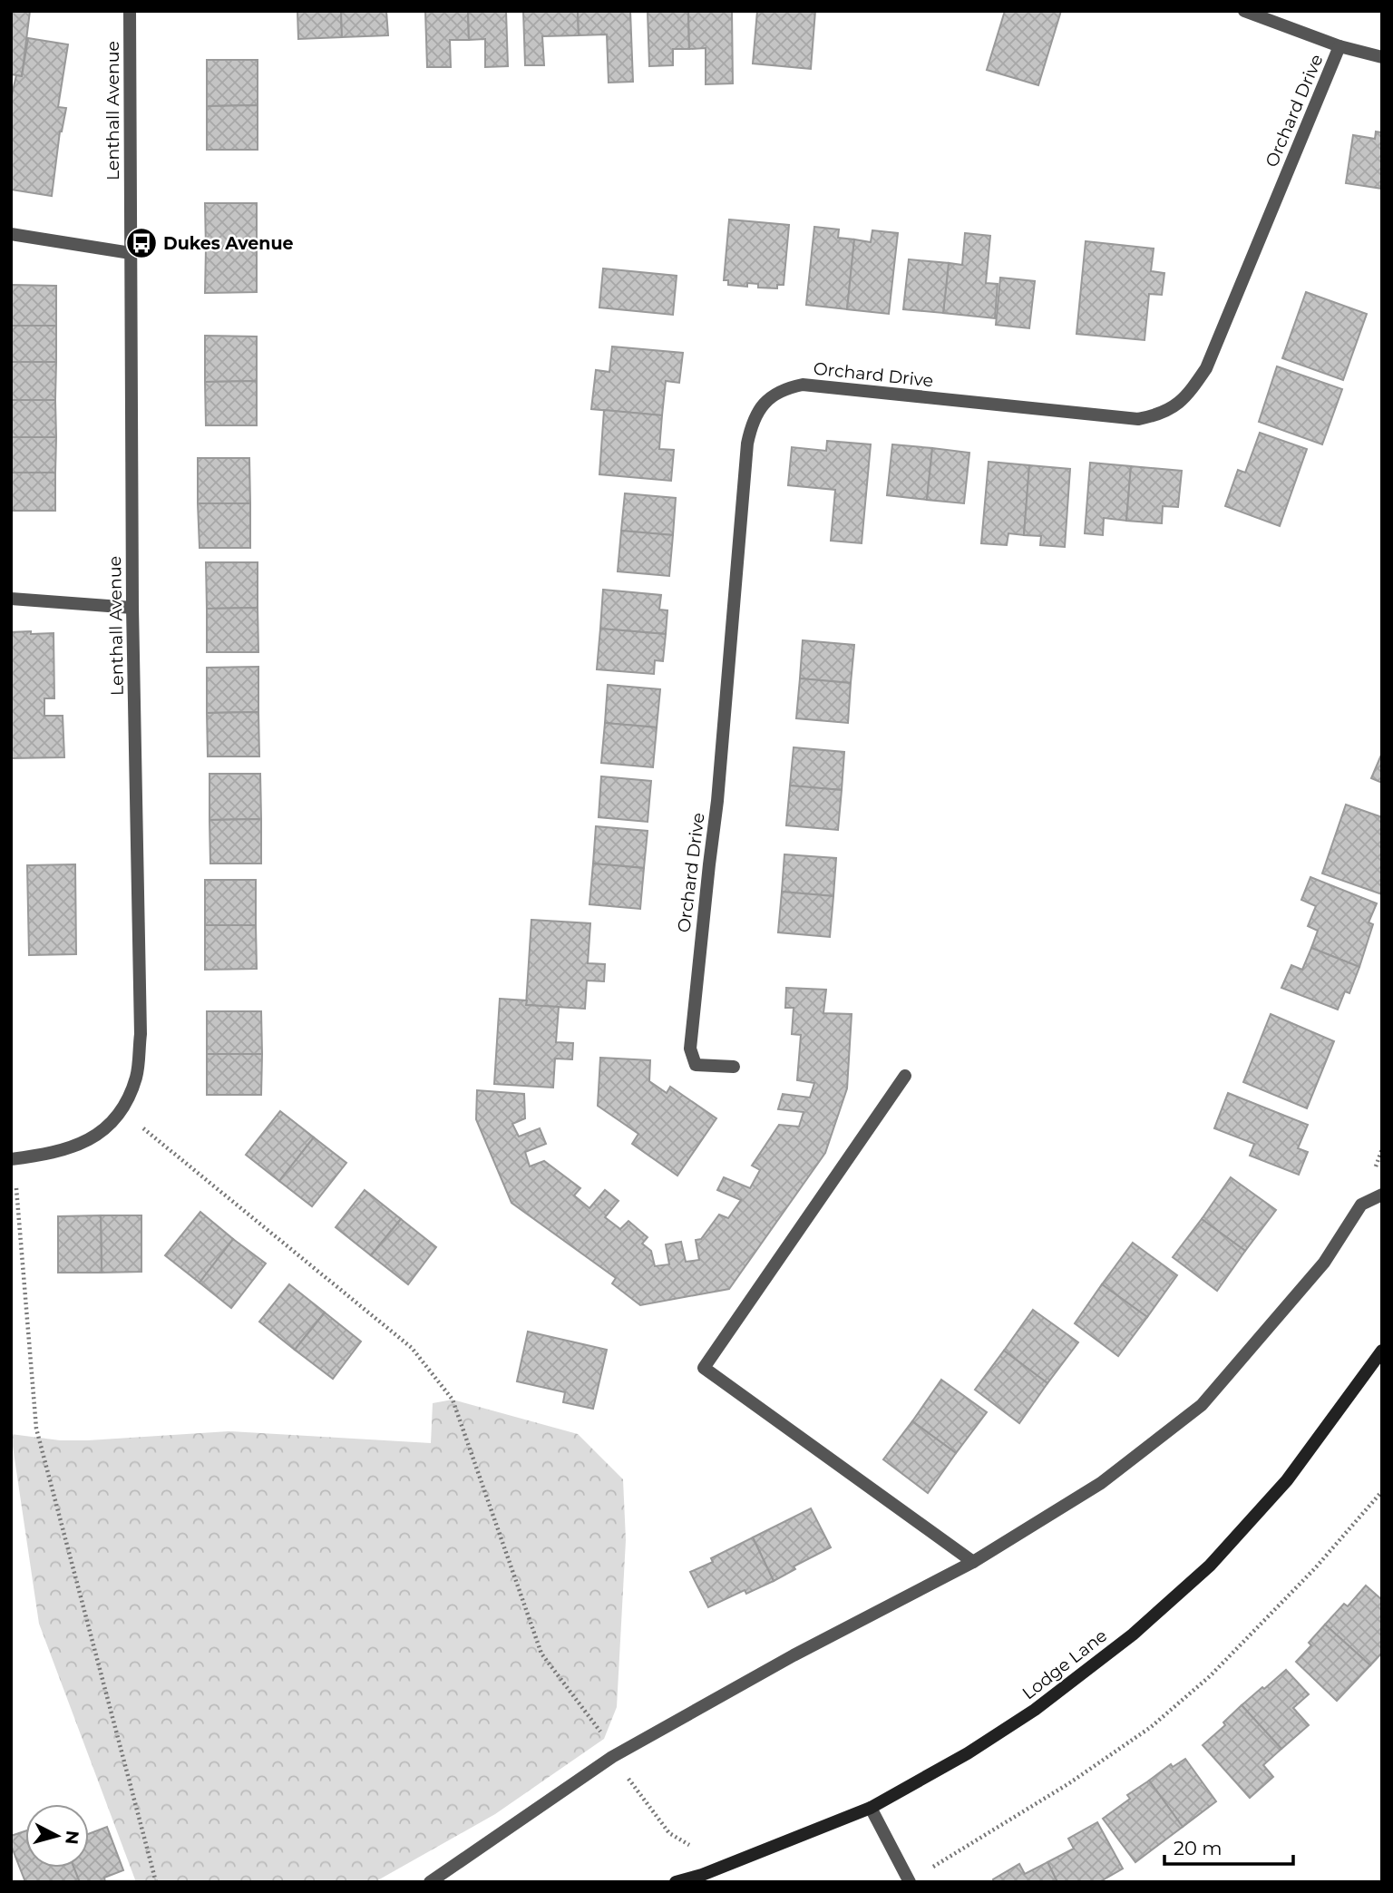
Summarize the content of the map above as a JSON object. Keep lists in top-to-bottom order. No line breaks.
{"streets":{"street":["Lenthall Avenue","Orchard Drive","Lodge Lane"]},"places":{"bus stop":["Dukes Avenue"]},"scale_bar":"20 m","north":"right"}
